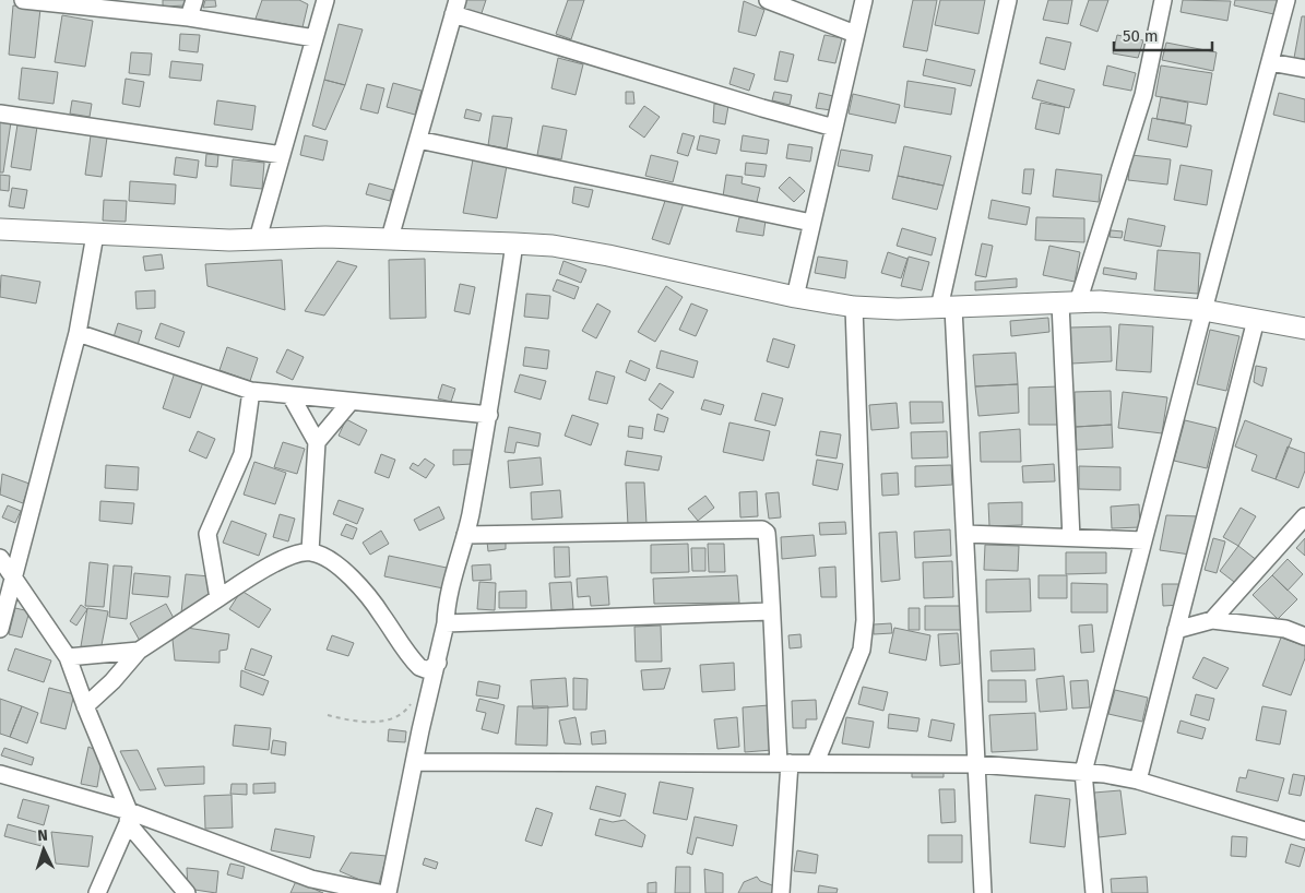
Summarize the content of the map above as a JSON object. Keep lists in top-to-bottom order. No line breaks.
{"scale_bar":"50 m","north":"top"}
